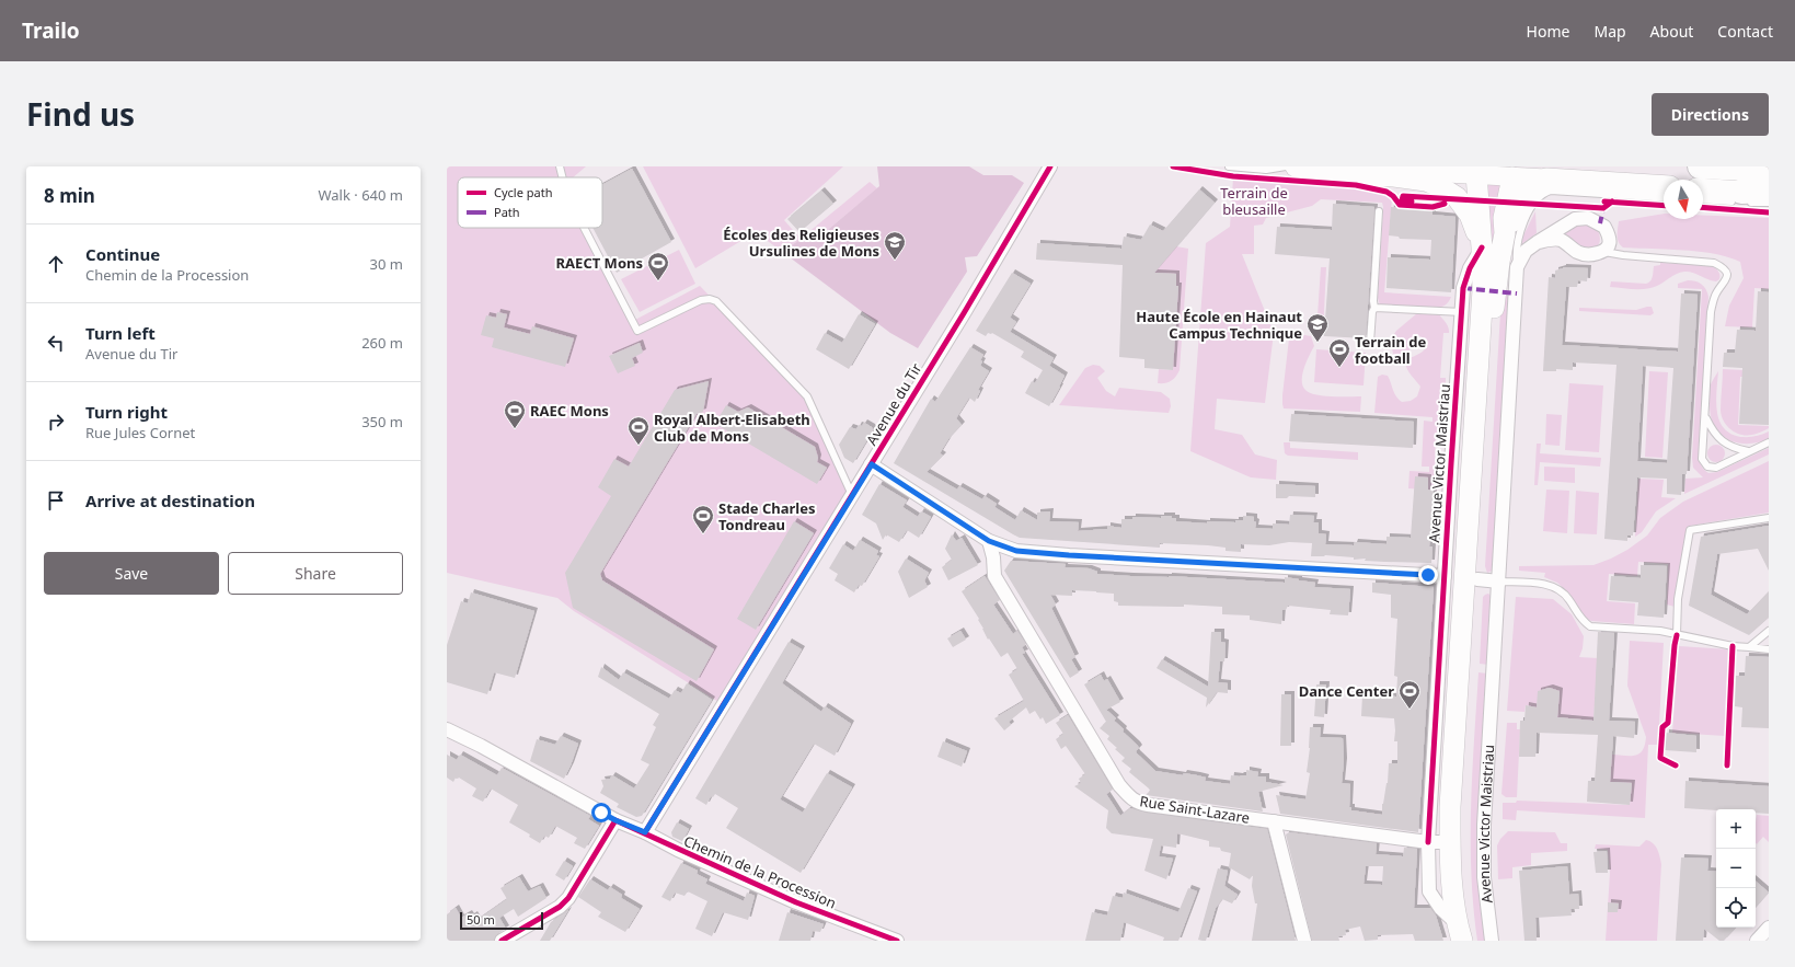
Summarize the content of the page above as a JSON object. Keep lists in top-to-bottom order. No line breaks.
{"streets":{"main road":["Avenue Victor Maistriau"],"street":["Avenue du Tir","Rue Saint-Lazare","Chemin de la Procession"]},"crossings":[["Avenue du Tir","Chemin de la Procession"],["Avenue Victor Maistriau","Rue Saint-Lazare"]],"parks":["Terrain de bleusaille"],"places":{"school or university":["Écoles des Religieuses Ursulines de Mons","Haute École en Hainaut Campus Technique"],"sports":["RAECT Mons","Terrain de football","RAEC Mons","Royal Albert-Elisabeth Club de Mons","Stade Charles Tondreau","Dance Center"]},"legend":["Cycle path","Path"],"scale_bar":"50 m","north":"bottom","page":{"header":"Trailo","nav":["Home","Map","About","Contact"],"title":"Find us","buttons":["Directions",["Save","Share"]],"heading":["8 min","Walk · 640 m"],"list":[["Continue","Chemin de la Procession","30 m"],["Turn left","Avenue du Tir","260 m"],["Turn right","Rue Jules Cornet","350 m"],"Arrive at destination"],"map_buttons":["+","−"],"scale":"50 m"}}
